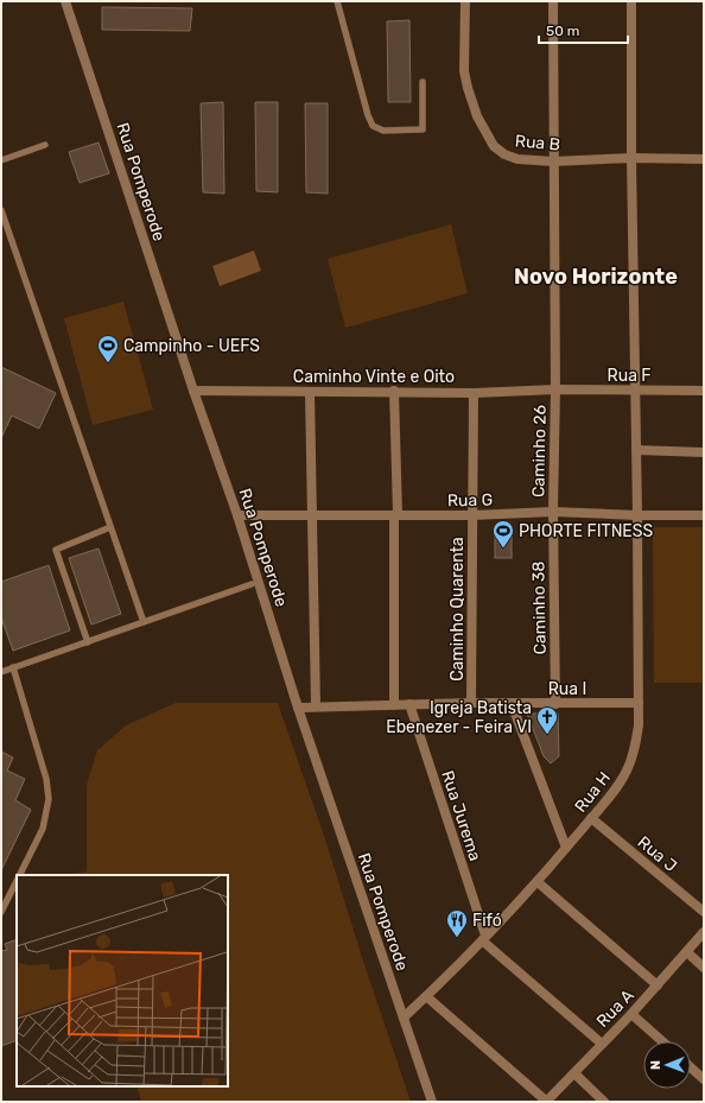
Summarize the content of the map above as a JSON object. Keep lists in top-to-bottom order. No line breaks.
{"streets":{"street":["Rua B","Rua Pomperode","Rua F","Caminho Vinte e Oito","Caminho 26","Rua G","Caminho 38","Caminho Quarenta","Rua I","Rua H","Rua Jurema","Rua J","Rua A"]},"crossings":[["Rua B","Caminho 26"],["Rua B","Rua H"],["Rua Pomperode","Caminho Vinte e Oito"],["Rua Pomperode","Rua G"],["Rua Pomperode","Rua I"],["Rua Pomperode","Rua H"],["Rua F","Caminho Vinte e Oito"],["Rua F","Caminho 26"],["Rua F","Rua H"],["Caminho Vinte e Oito","Caminho 26"],["Caminho Vinte e Oito","Caminho Quarenta"],["Caminho 26","Rua G"],["Caminho 26","Caminho 38"],["Rua G","Caminho 38"],["Rua G","Caminho Quarenta"],["Rua G","Rua H"],["Caminho 38","Rua I"],["Caminho Quarenta","Rua I"],["Rua I","Rua H"],["Rua I","Rua Jurema"],["Rua H","Rua Jurema"],["Rua H","Rua J"]],"districts":["Novo Horizonte"],"places":{"sports":["Campinho - UEFS","PHORTE FITNESS"],"church":["Igreja Batista Ebenezer - Feira VI"],"restaurant":["Fifó"]},"scale_bar":"50 m","north":"left"}
